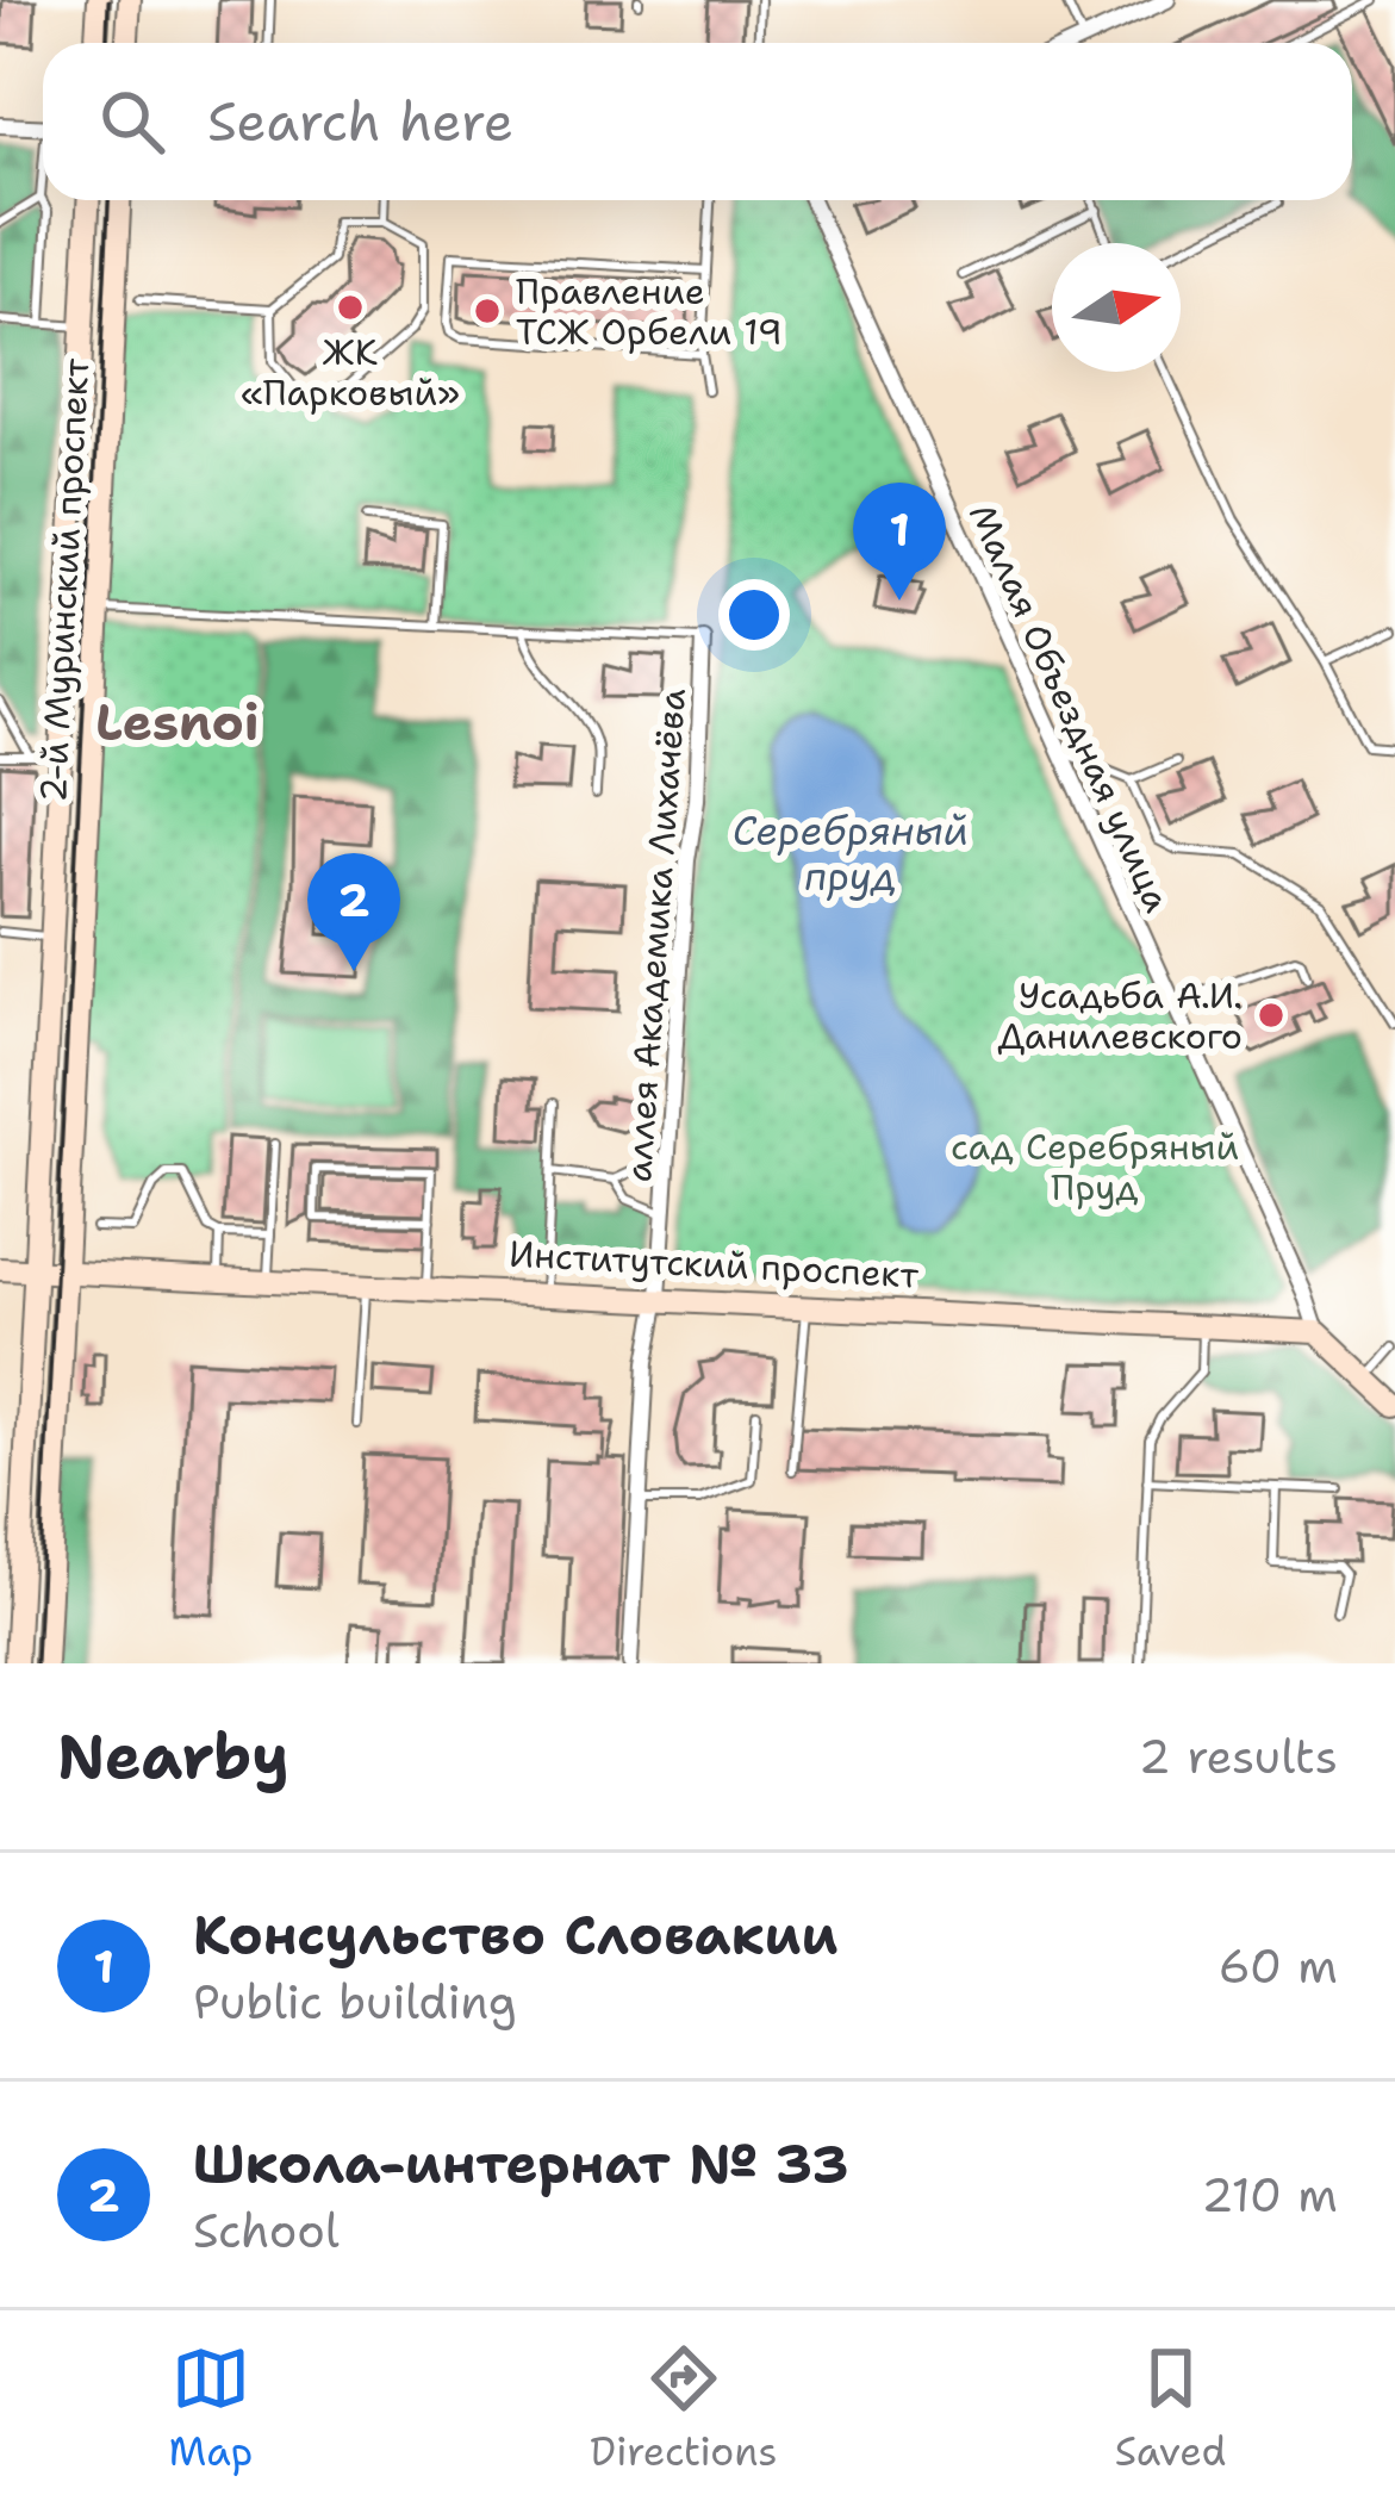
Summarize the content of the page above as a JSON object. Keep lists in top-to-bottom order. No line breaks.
{"streets":{"main road":["2-й Муринский проспект","Институтский проспект"],"street":["Малая Объездная улица","аллея Академика Лихачёва"]},"crossings":[["2-й Муринский проспект","Институтский проспект"],["Малая Объездная улица","Институтский проспект"],["аллея Академика Лихачёва","Институтский проспект"]],"districts":["Lesnoi"],"water":["Серебряный пруд"],"parks":["сад Серебряный Пруд"],"places":["ЖК «Парковый»","Правление ТСЖ Орбели 19","Усадьба А.И. Данилевского"],"north":"right","page":{"search":"Search here","pins":["1","2"],"heading":["Nearby","2 results"],"list":[{"mark":"1","name":"Консульство Словакии","note":"Public building","value":"60 m"},{"mark":"2","name":"Школа-интернат № 33","note":"School","value":"210 m"}],"nav":["Map","Directions","Saved"]}}
